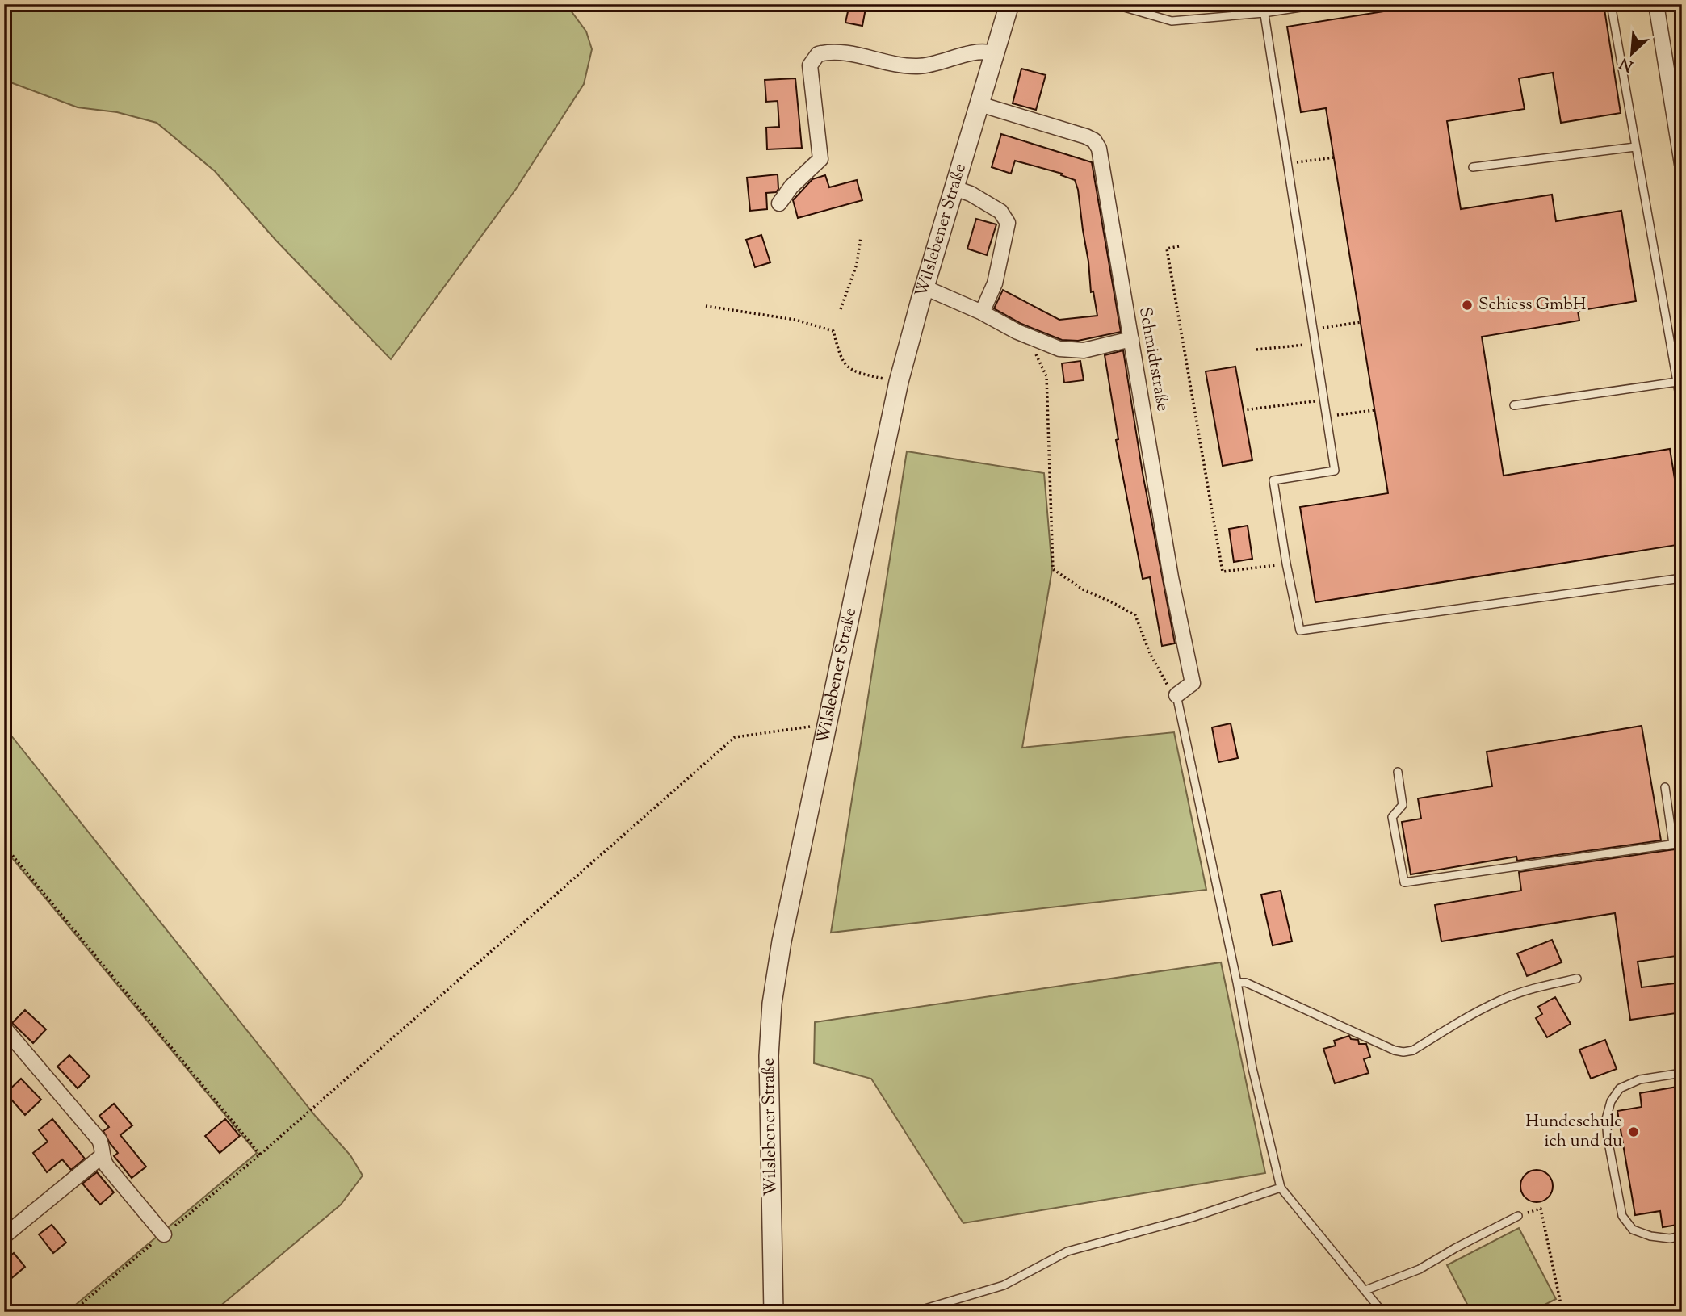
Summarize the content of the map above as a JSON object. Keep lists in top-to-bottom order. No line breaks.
{"streets":{"street":["Wilslebener Straße","Schmidtstraße"]},"crossings":[["Wilslebener Straße","Schmidtstraße"]],"places":["Schiess GmbH","Hundeschule ich und du"],"north":"bottom left"}
